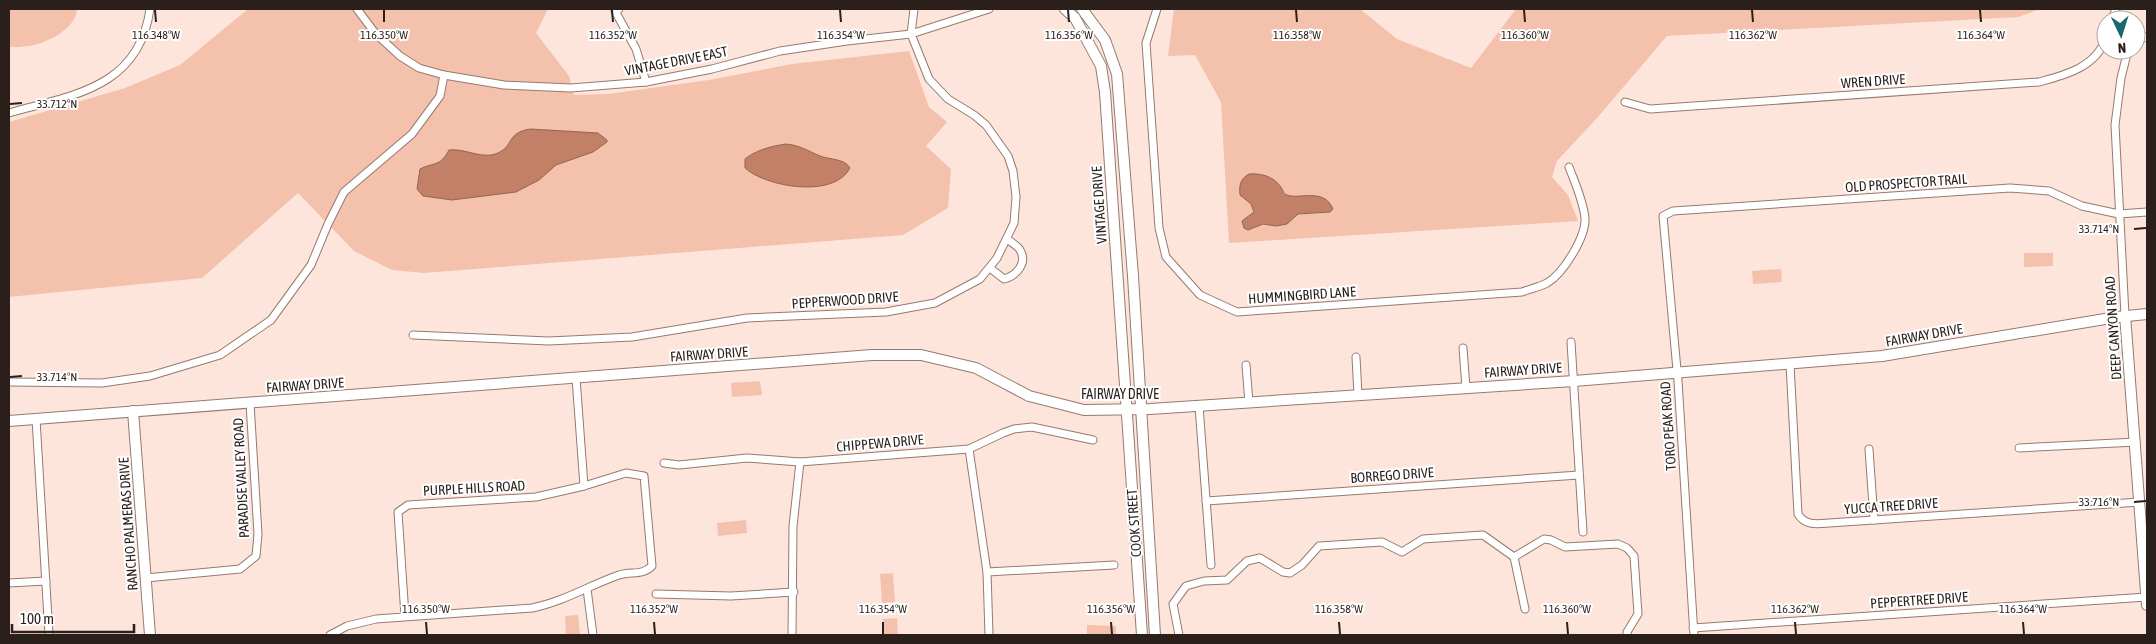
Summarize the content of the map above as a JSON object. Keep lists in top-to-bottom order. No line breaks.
{"streets":{"street":["VINTAGE DRIVE EAST","WREN DRIVE","OLD PROSPECTOR TRAIL","VINTAGE DRIVE","HUMMINGBIRD LANE","PEPPERWOOD DRIVE","DEEP CANYON ROAD","FAIRWAY DRIVE","TORO PEAK ROAD","CHIPPEWA DRIVE","BORREGO DRIVE","PARADISE VALLEY ROAD","PURPLE HILLS ROAD","YUCCA TREE DRIVE","COOK STREET","RANCHO PALMERAS DRIVE","PEPPERTREE DRIVE"]},"crossings":[["VINTAGE DRIVE EAST","PEPPERWOOD DRIVE"],["OLD PROSPECTOR TRAIL","DEEP CANYON ROAD"],["OLD PROSPECTOR TRAIL","TORO PEAK ROAD"],["VINTAGE DRIVE","FAIRWAY DRIVE"],["VINTAGE DRIVE","COOK STREET"],["DEEP CANYON ROAD","FAIRWAY DRIVE"],["DEEP CANYON ROAD","YUCCA TREE DRIVE"],["DEEP CANYON ROAD","PEPPERTREE DRIVE"],["FAIRWAY DRIVE","TORO PEAK ROAD"],["FAIRWAY DRIVE","PARADISE VALLEY ROAD"],["FAIRWAY DRIVE","YUCCA TREE DRIVE"],["FAIRWAY DRIVE","COOK STREET"],["FAIRWAY DRIVE","RANCHO PALMERAS DRIVE"],["TORO PEAK ROAD","PEPPERTREE DRIVE"],["PARADISE VALLEY ROAD","RANCHO PALMERAS DRIVE"]],"scale_bar":"100 m","north":"bottom","coordinates":["116.348°W","116.350°W","116.352°W","116.354°W","116.356°W","116.358°W","116.360°W","116.362°W","116.364°W","33.712°N","33.714°N","33.716°N"]}
